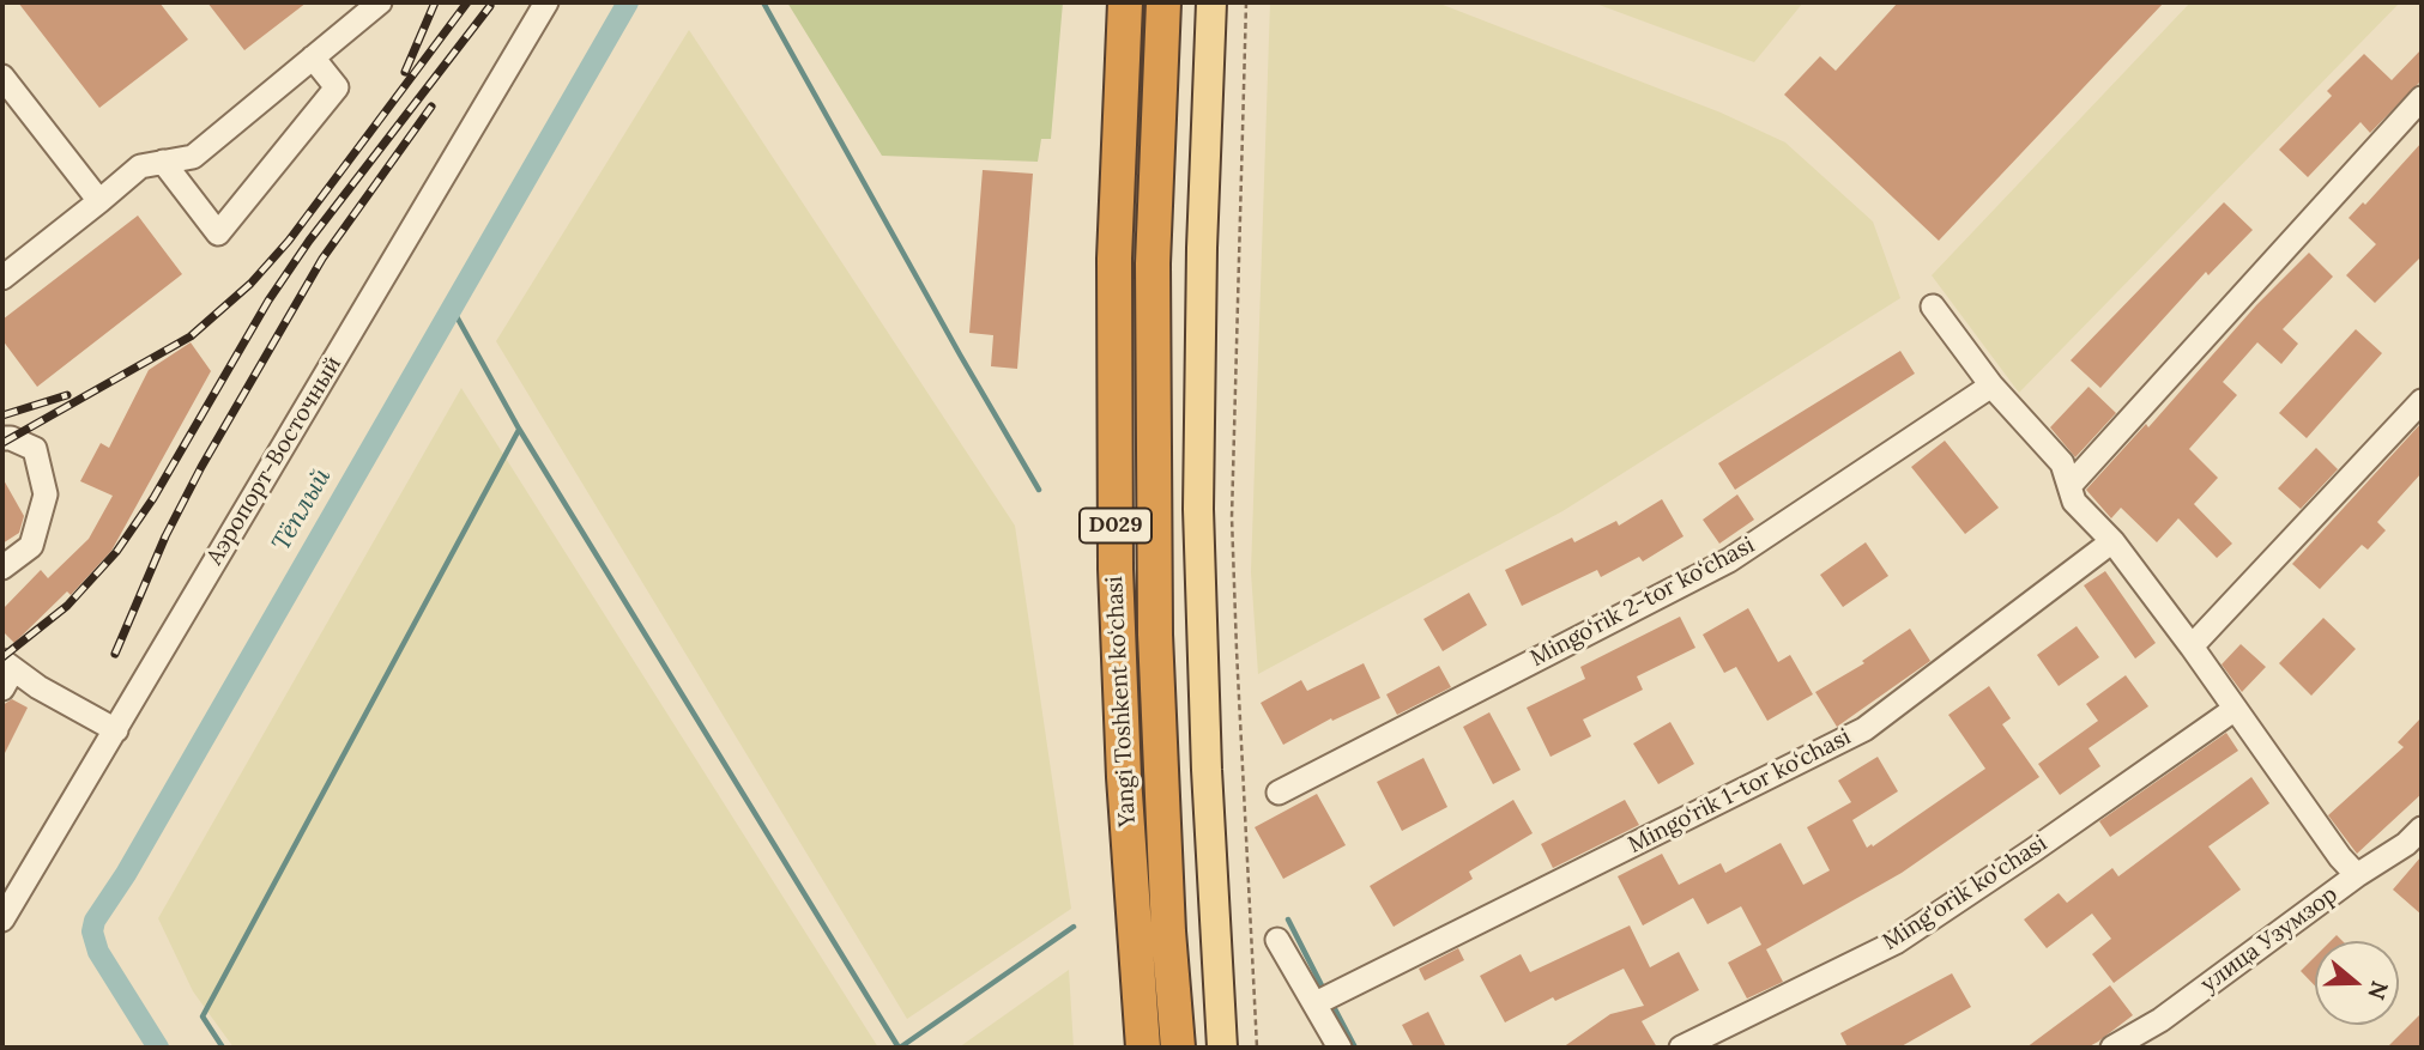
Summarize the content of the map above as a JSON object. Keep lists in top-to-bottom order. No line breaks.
{"streets":{"highway":["D029","Yangi Toshkent ko‘chasi"],"street":["Аэропорт-Восточный","Mingo‘rik 2-tor ko‘chasi","Mingo‘rik 1-tor ko‘chasi","Ming'orik ko'chasi","улица Узумзор"]},"water":["Тёплый"],"north":"right"}
